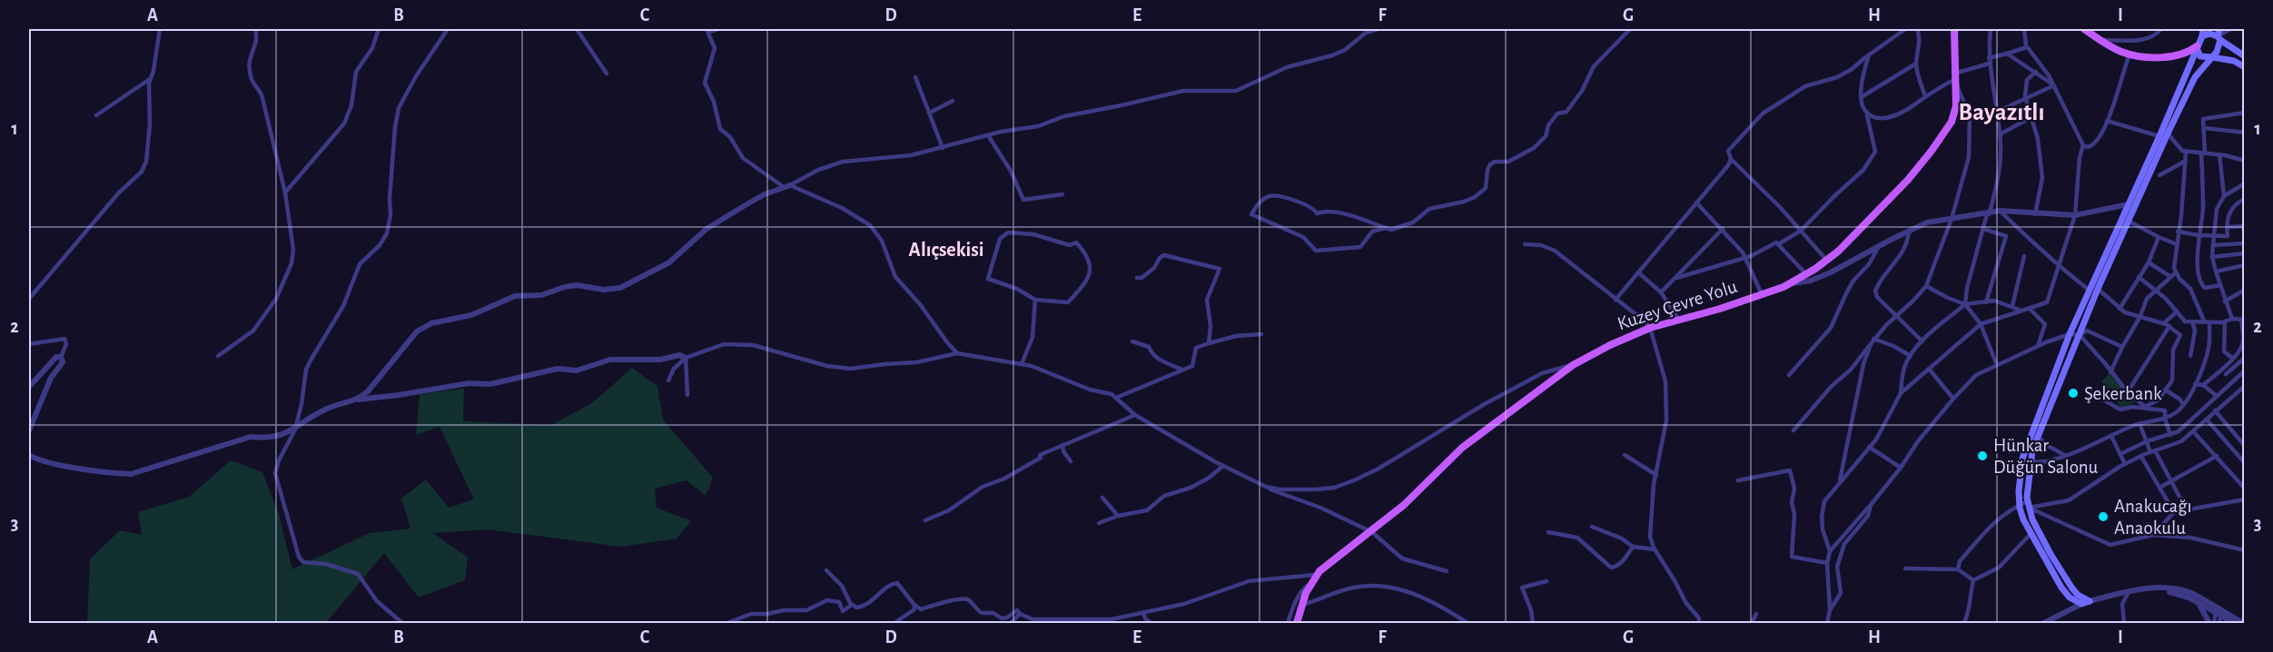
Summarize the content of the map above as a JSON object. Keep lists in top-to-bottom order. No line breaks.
{"streets":{"main road":["Kuzey Çevre Yolu"]},"districts":["Bayazıtlı","Alıçsekisi"],"places":["Şekerbank","Hünkar Düğün Salonu","Anakucağı Anaokulu"],"grid":{"columns":["A","B","C","D","E","F","G","H","I"],"rows":["1","2","3"]}}
